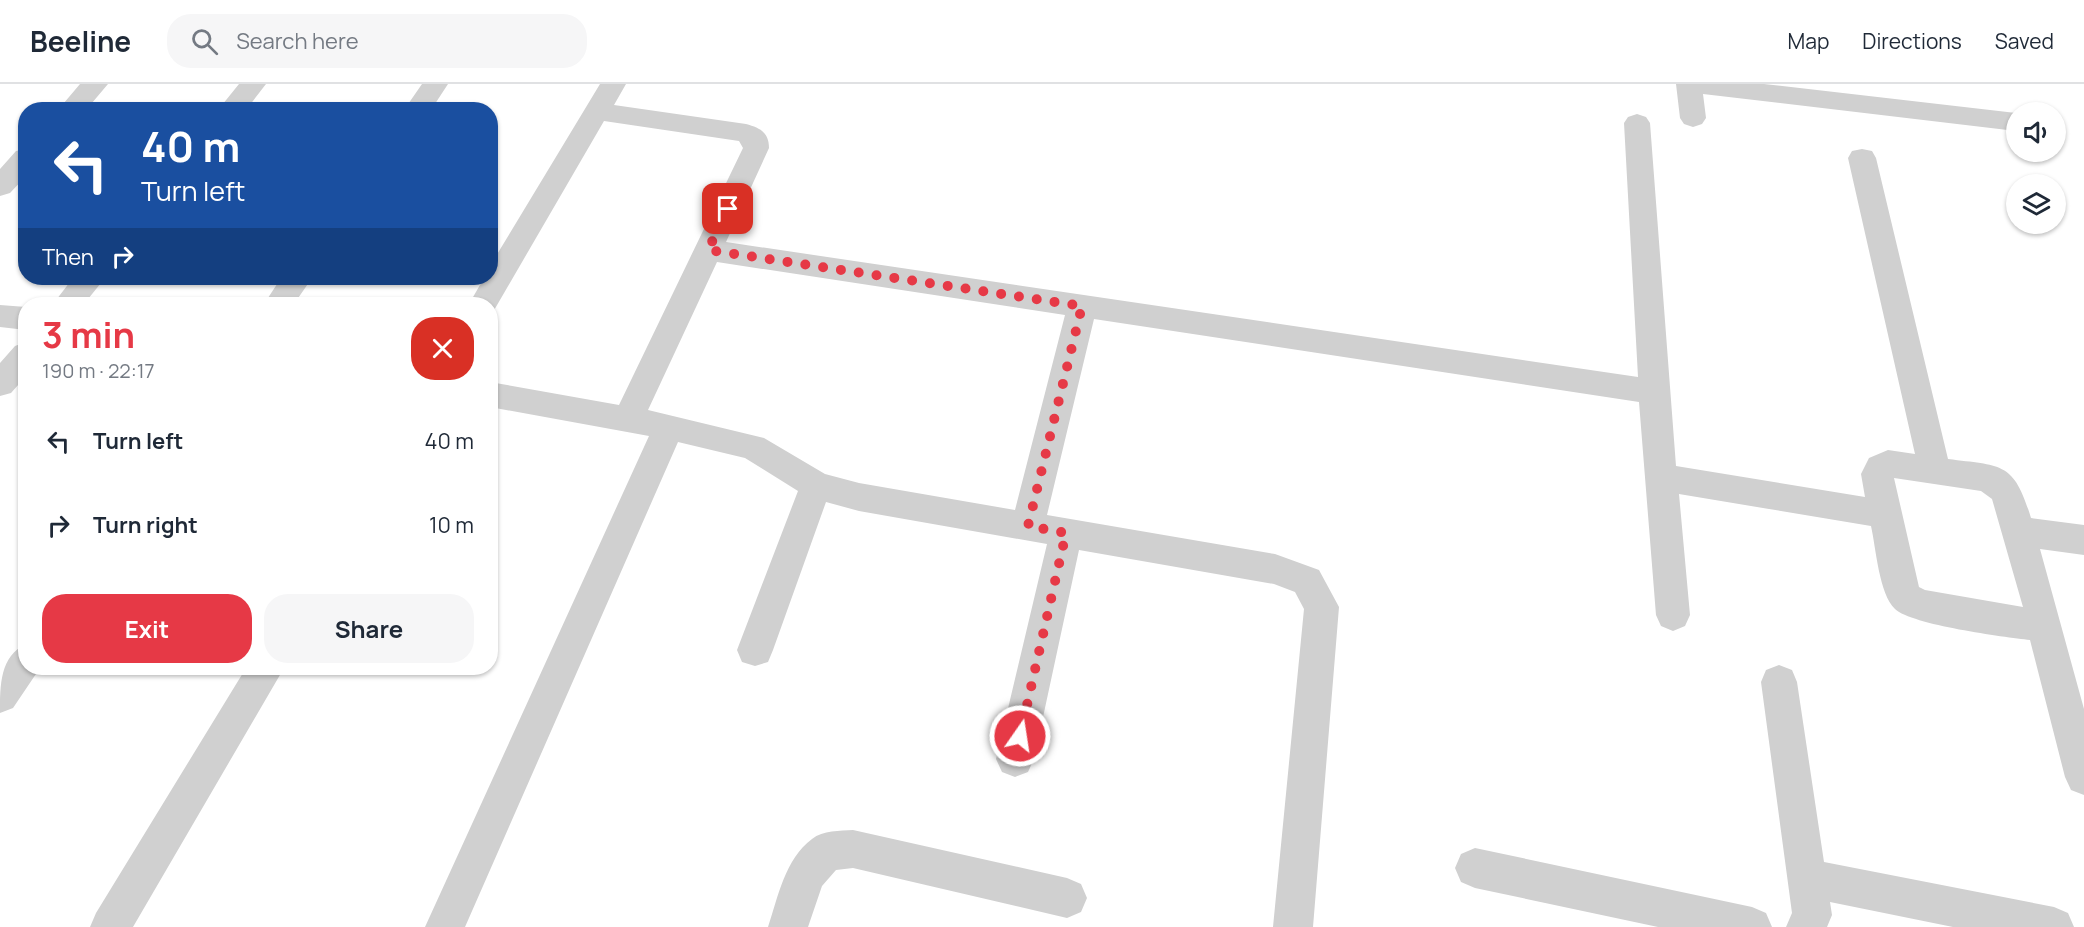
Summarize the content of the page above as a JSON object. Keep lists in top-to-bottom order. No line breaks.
{"page":{"header":"Beeline","search":"Search here","nav":["Map","Directions","Saved"],"turn":["40 m","Turn left"],"then":"Then","heading":["3 min","190 m · 22:17"],"list":[{"name":"Turn left","value":"40 m"},{"name":"Turn right","value":"10 m"}],"buttons":["Exit","Share"]}}
